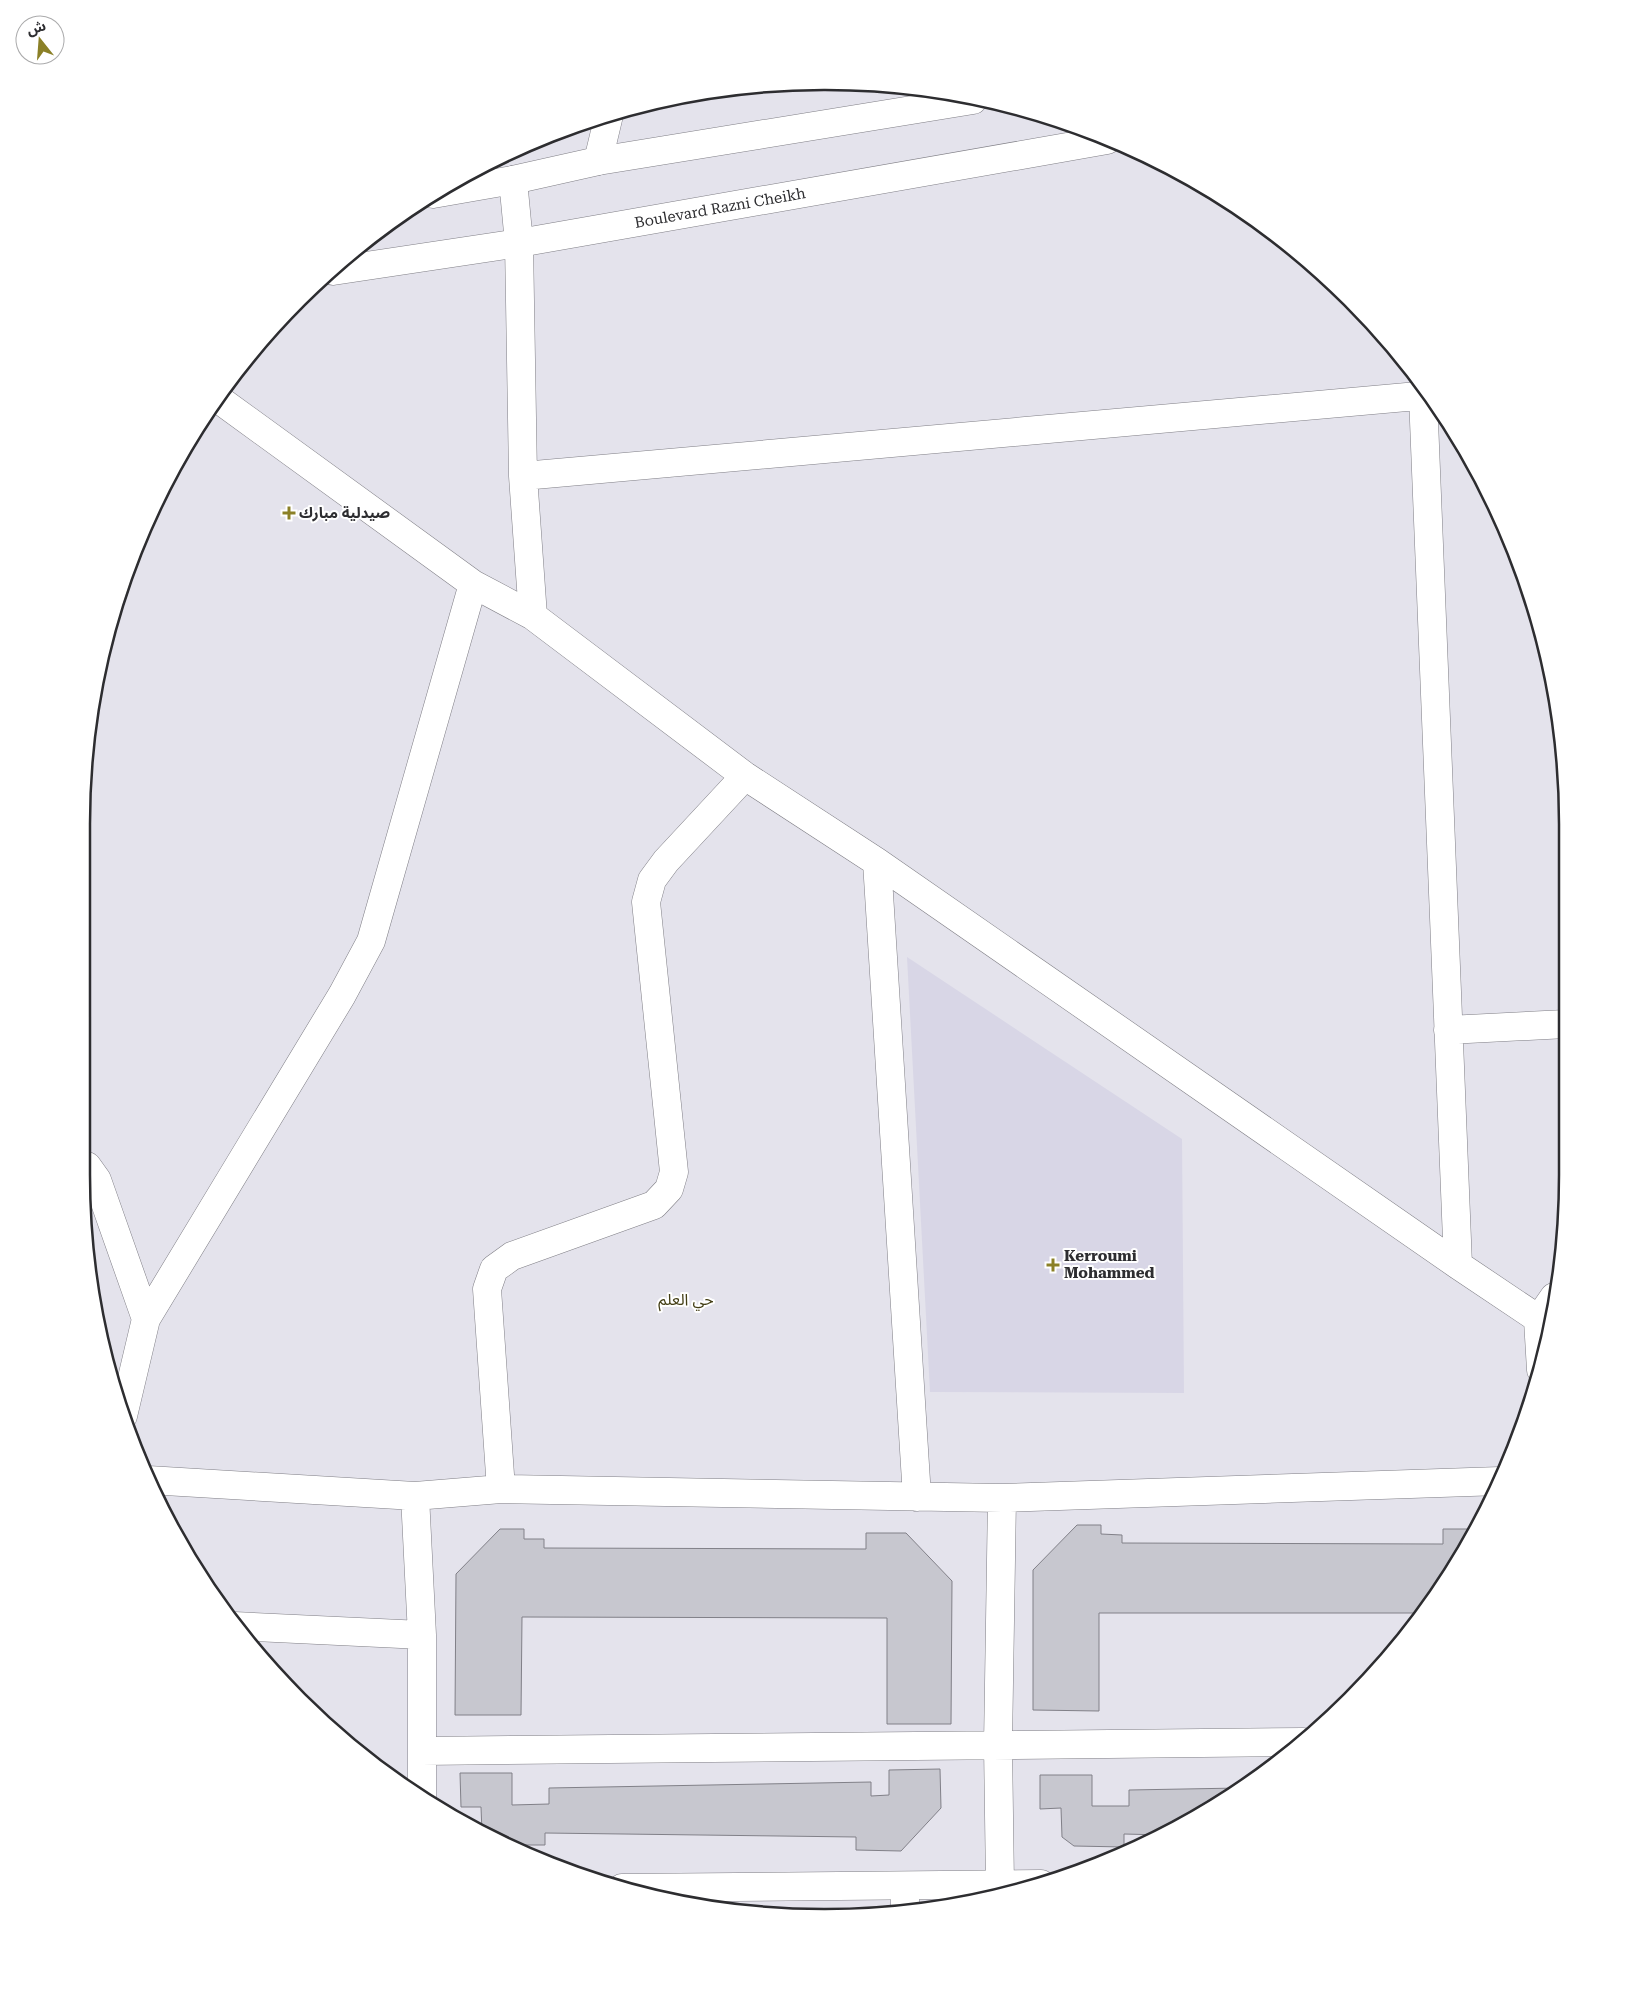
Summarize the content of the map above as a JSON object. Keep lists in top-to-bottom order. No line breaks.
{"streets":{"street":["Boulevard Razni Cheikh"]},"districts":["حي العلم"],"places":{"health":["صيدلية مبارك","Kerroumi Mohammed"]},"north":"top"}
